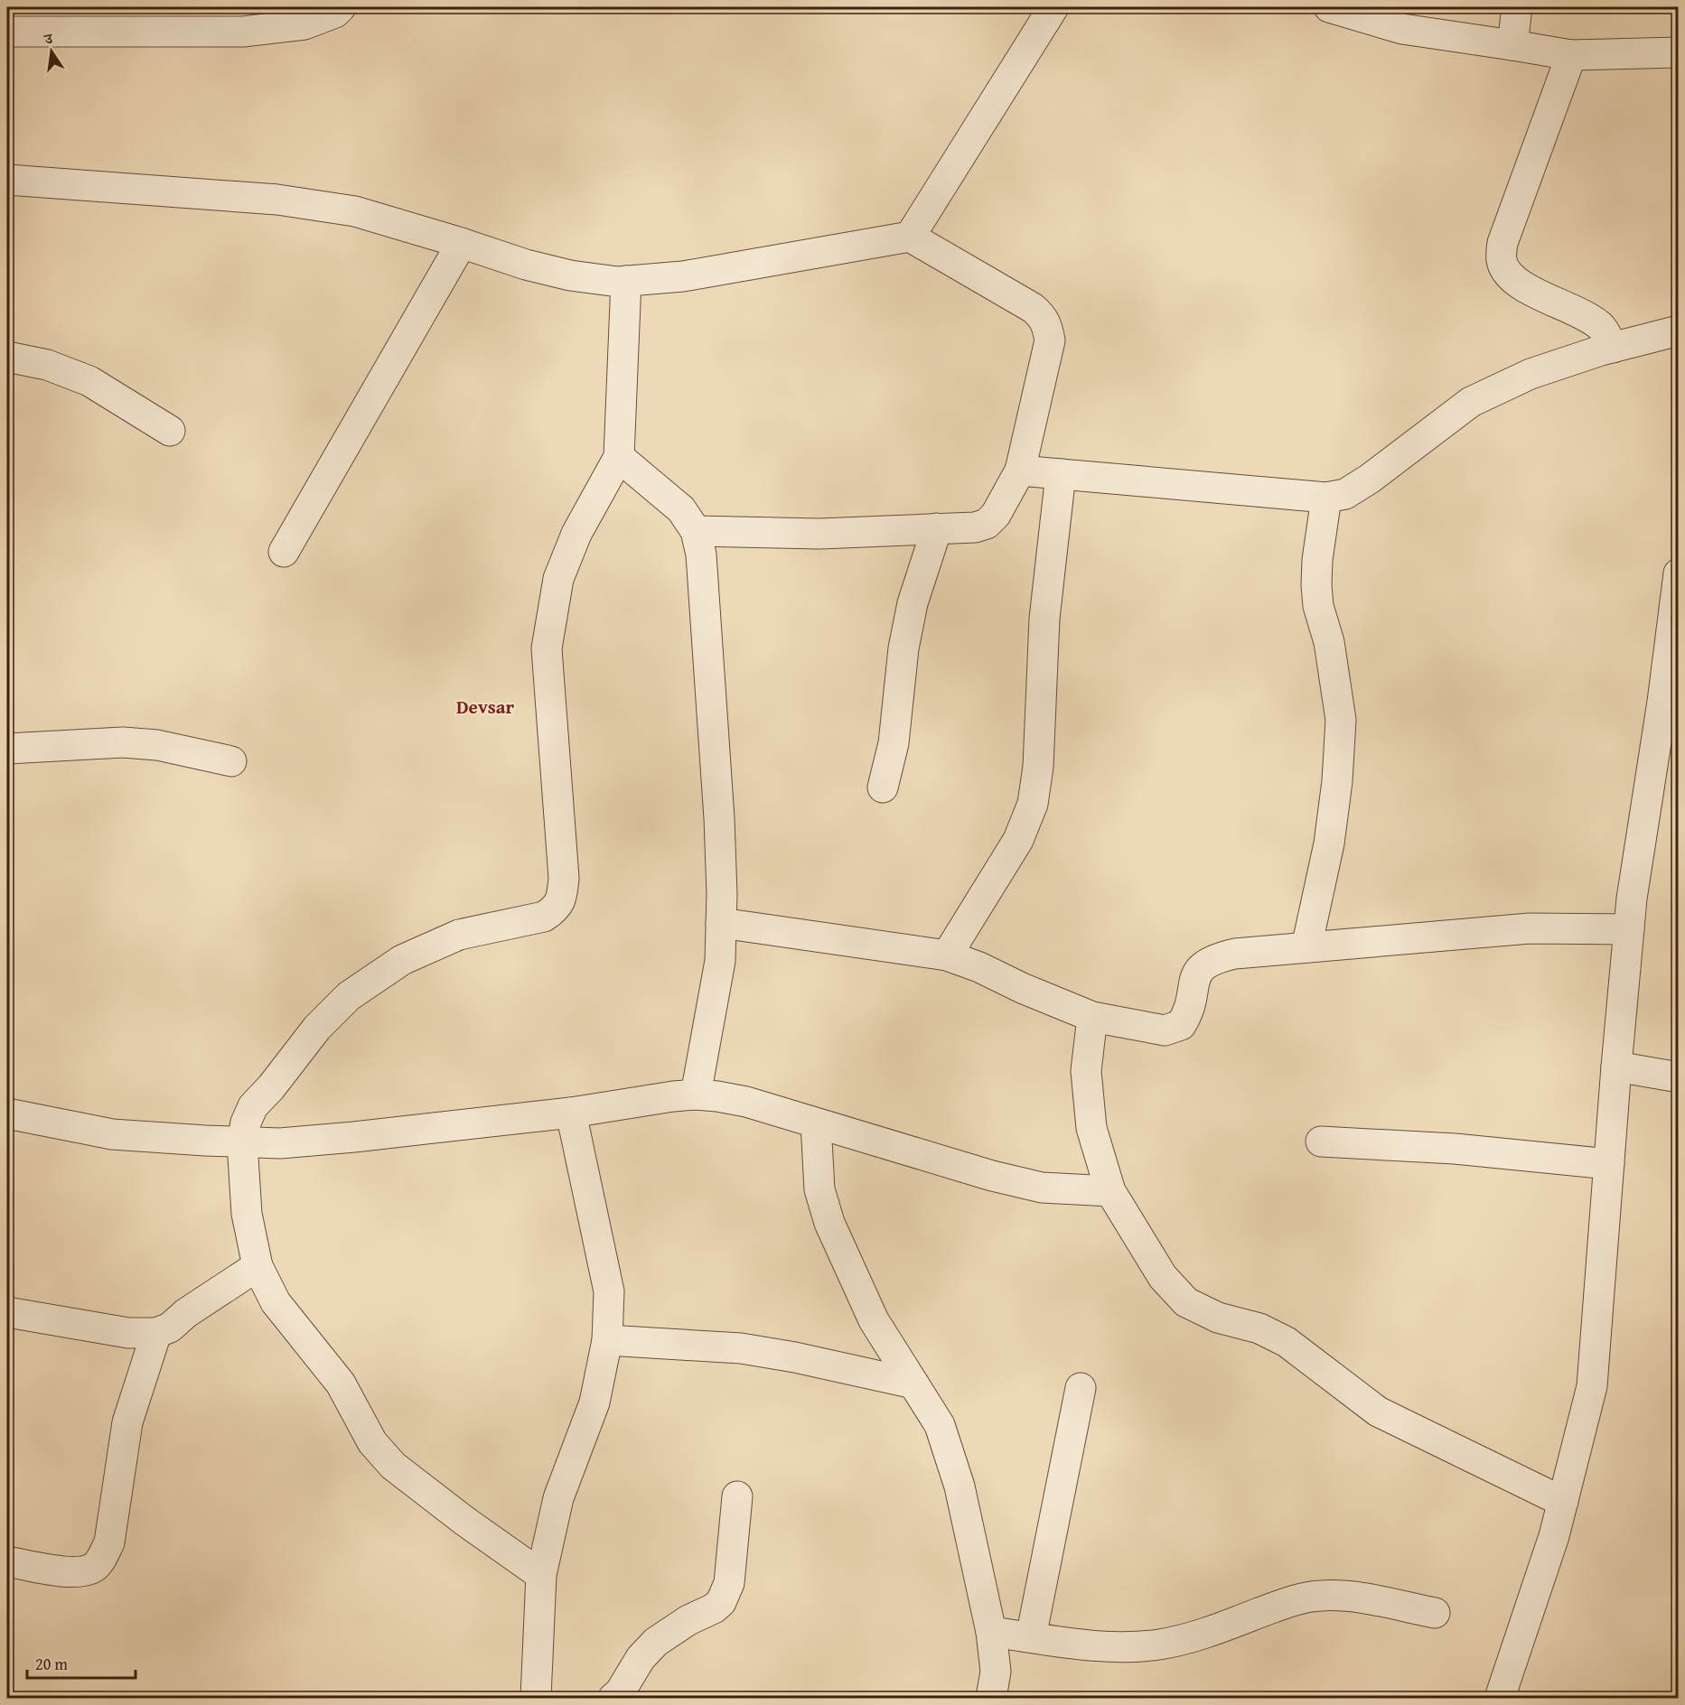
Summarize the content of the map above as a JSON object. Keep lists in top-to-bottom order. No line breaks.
{"districts":["Devsar"],"scale_bar":"20 m","north":"top"}
